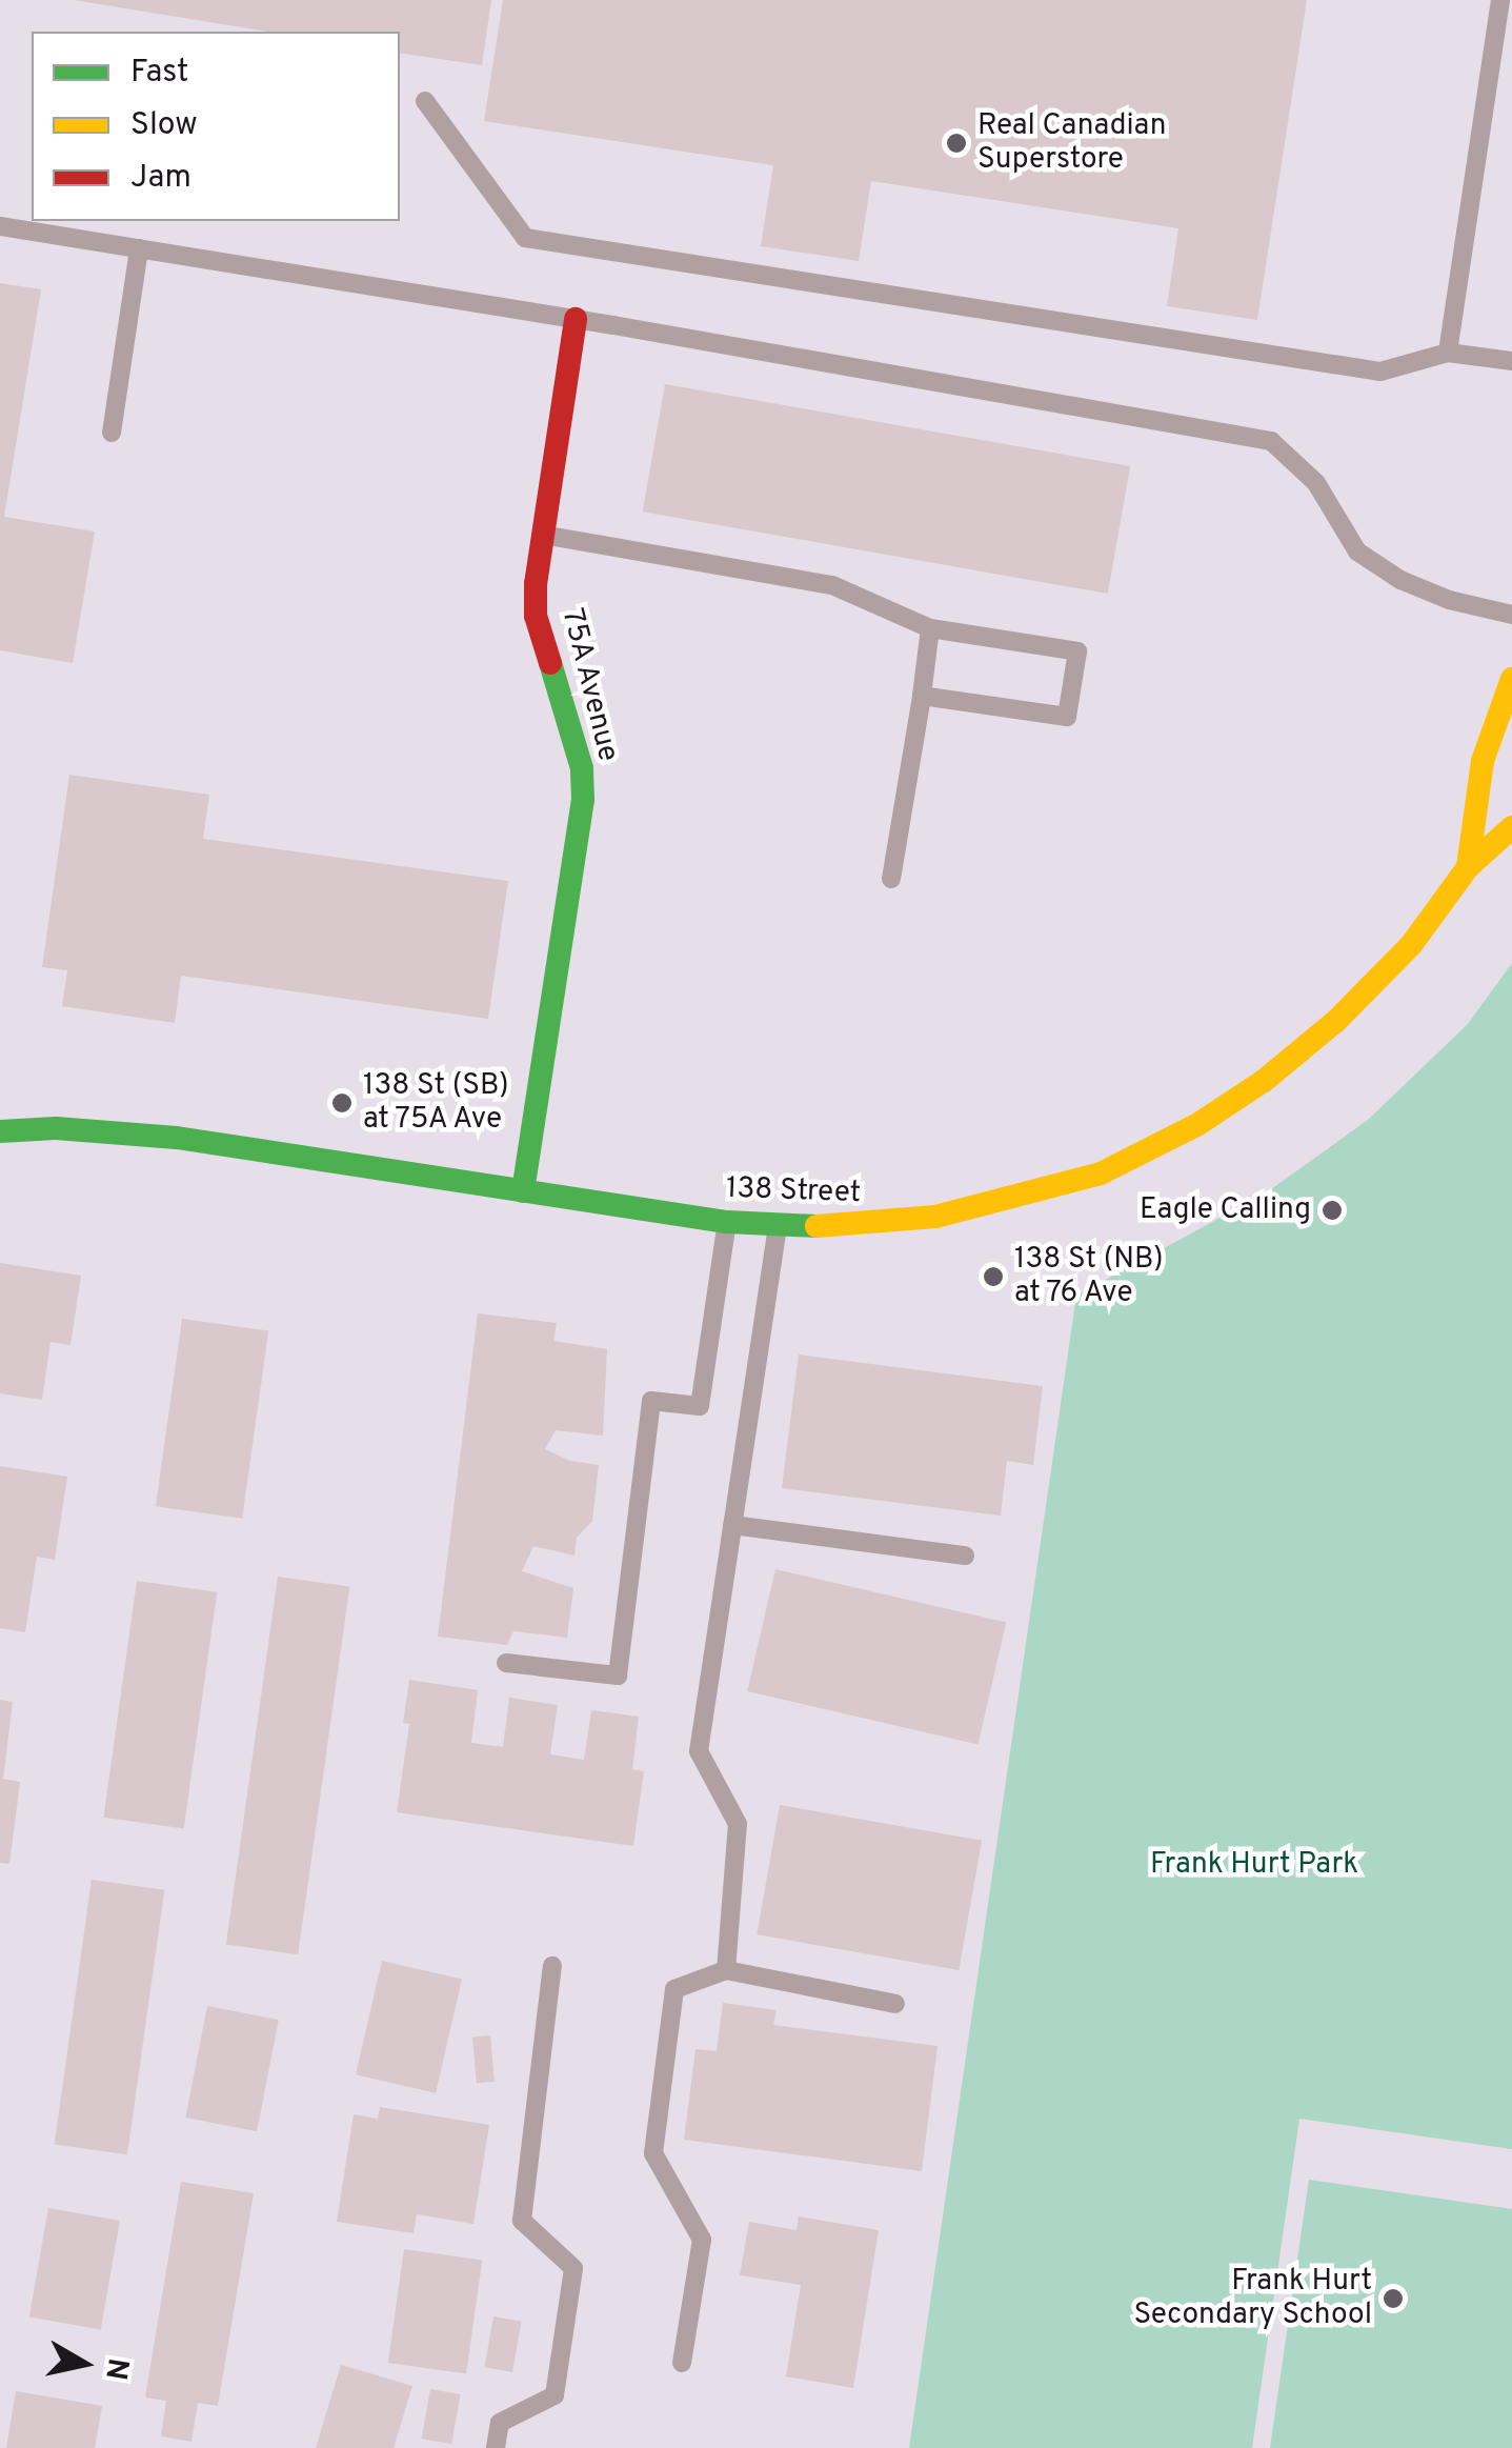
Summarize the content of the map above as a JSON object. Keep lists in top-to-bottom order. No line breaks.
{"streets":{"main road":["75A Avenue","138 Street"]},"crossings":[["75A Avenue","138 Street"]],"parks":["Frank Hurt Park"],"places":["Real Canadian Superstore","138 St (SB) at 75A Ave","Eagle Calling","138 St (NB) at 76 Ave","Frank Hurt Secondary School"],"legend":["Fast","Slow","Jam"],"north":"right"}
